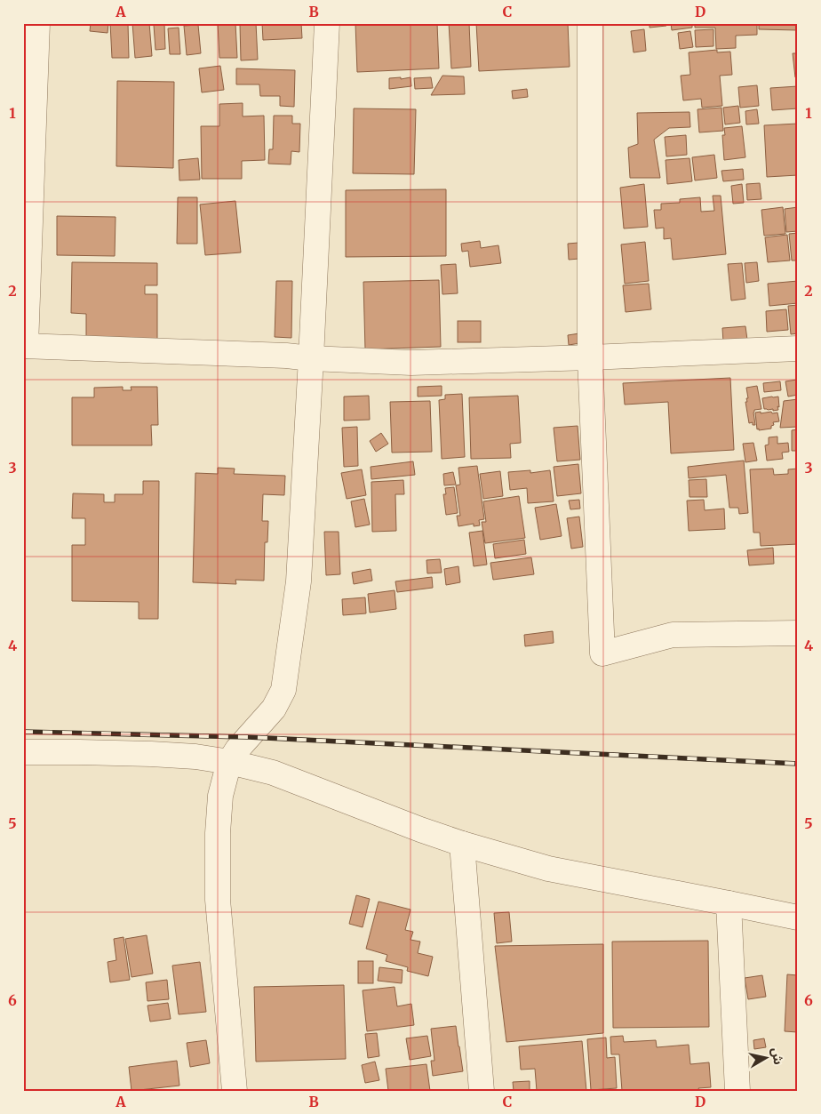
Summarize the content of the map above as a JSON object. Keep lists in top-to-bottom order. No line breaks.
{"north":"right","grid":{"columns":["A","B","C","D"],"rows":["1","2","3","4","5","6"]}}
